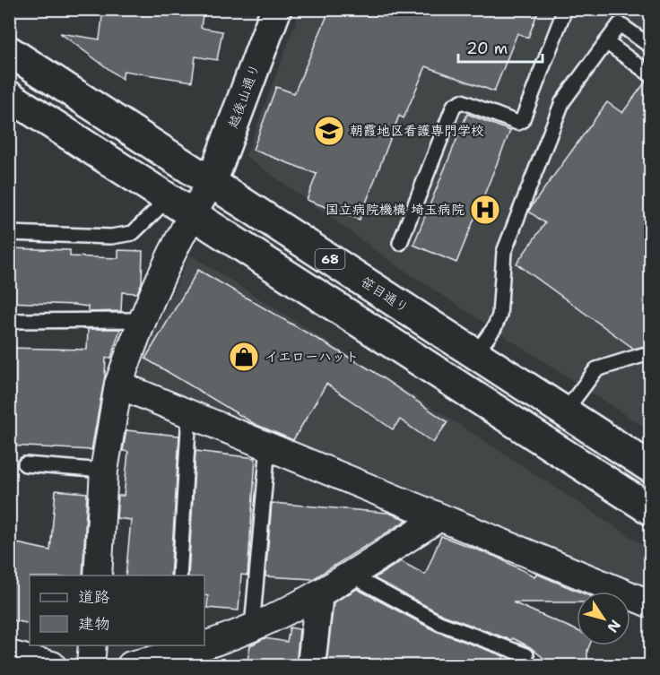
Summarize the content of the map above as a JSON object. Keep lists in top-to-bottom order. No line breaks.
{"streets":{"main road":["越後山通り","68","笹目通り"]},"crossings":[["越後山通り","笹目通り"]],"places":{"school or university":["朝霞地区看護専門学校"],"hospital":["国立病院機構 埼玉病院"],"shop":["イエローハット"]},"legend":["道路","建物"],"scale_bar":"20 m","north":"bottom right"}
